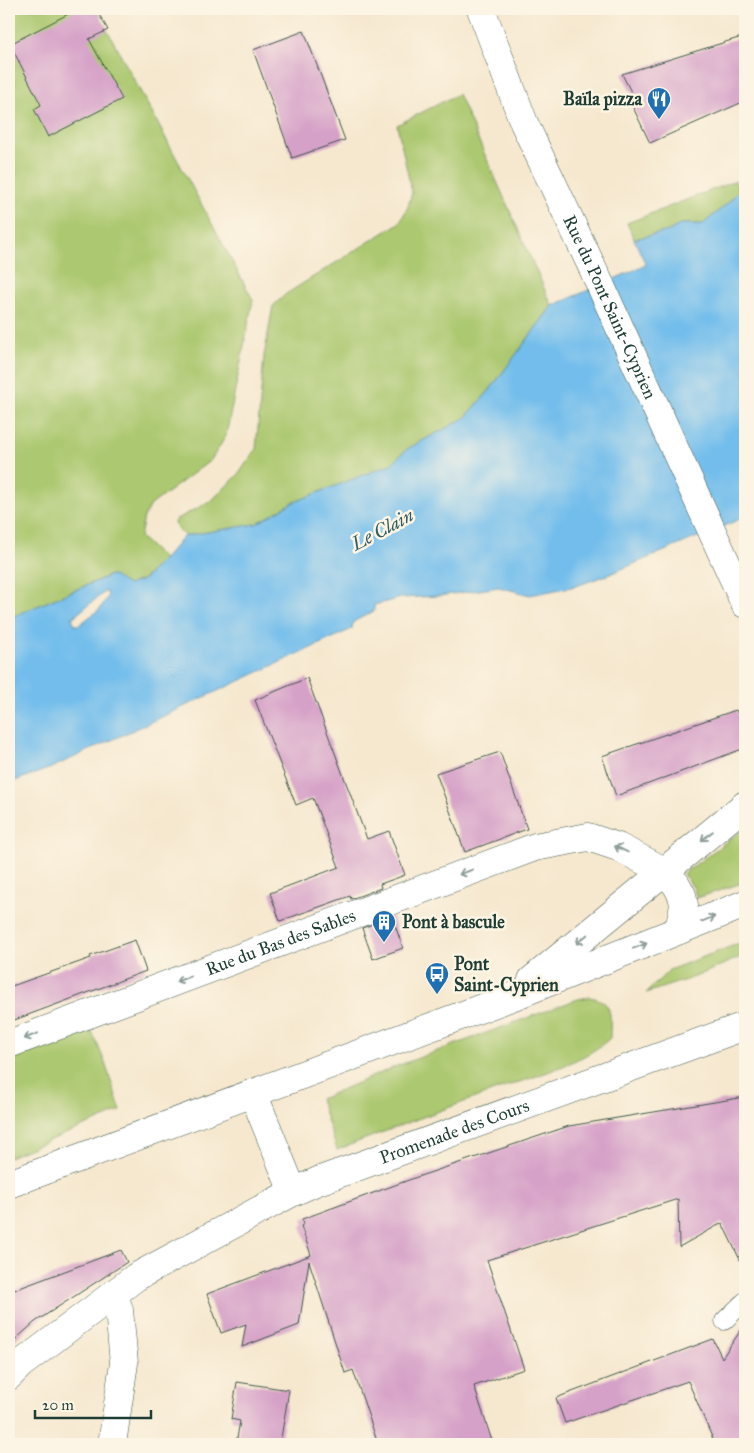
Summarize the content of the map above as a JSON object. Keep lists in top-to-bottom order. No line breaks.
{"streets":{"street":["Rue du Pont Saint-Cyprien","Rue du Bas des Sables","Promenade des Cours"]},"water":["Le Clain"],"places":{"restaurant":["Baïla pizza"],"building":["Pont à bascule"],"bus stop":["Pont Saint-Cyprien"]},"scale_bar":"20 m"}
